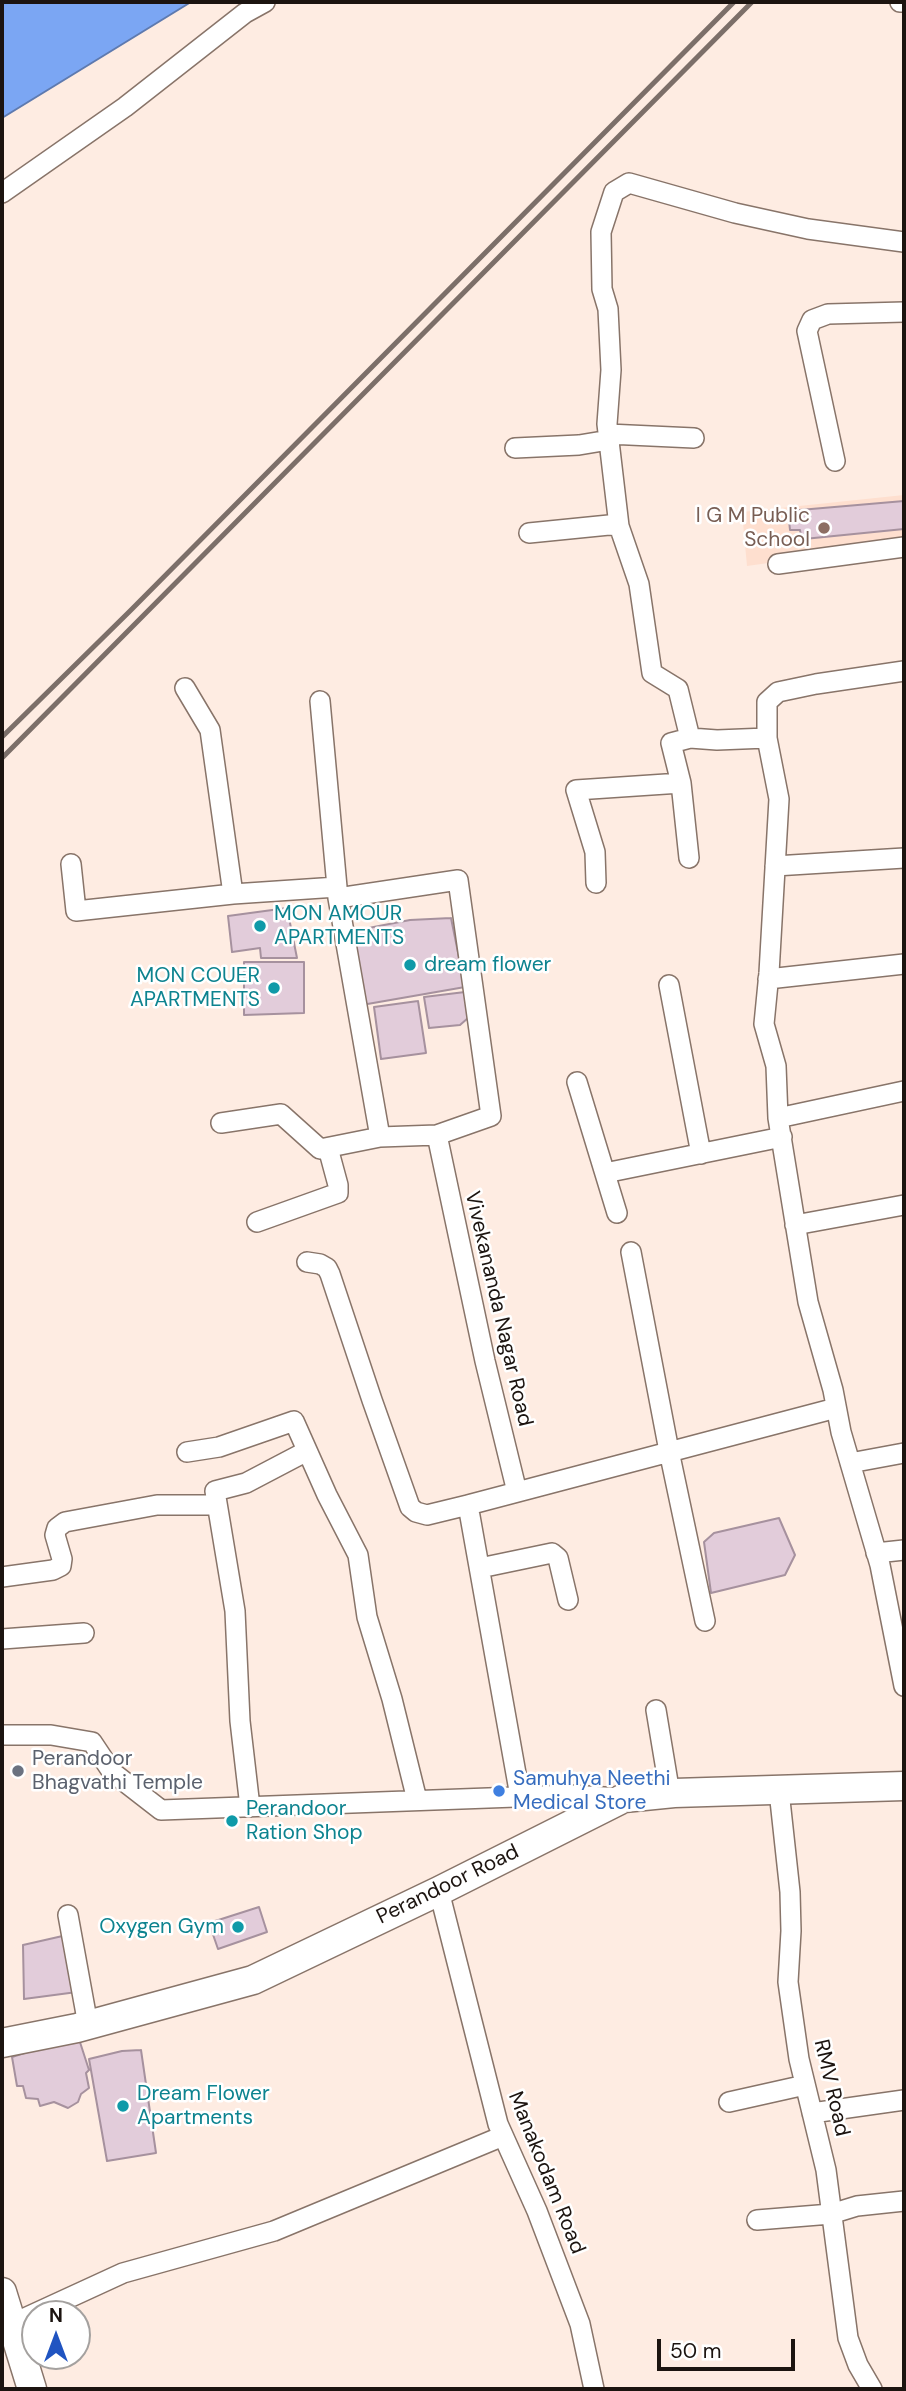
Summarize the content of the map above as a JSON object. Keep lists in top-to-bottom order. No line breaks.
{"streets":{"main road":["Perandoor Road"],"street":["Vivekananda Nagar Road","RMV Road","Manakodam Road"]},"crossings":[["Perandoor Road","RMV Road"],["Perandoor Road","Manakodam Road"]],"places":["I G M Public School","MON AMOUR APARTMENTS","dream flower","MON COUER APARTMENTS","Perandoor Bhagvathi Temple","Samuhya Neethi Medical Store","Perandoor Ration Shop","Oxygen Gym","Dream Flower Apartments"],"scale_bar":"50 m","north":"top"}
